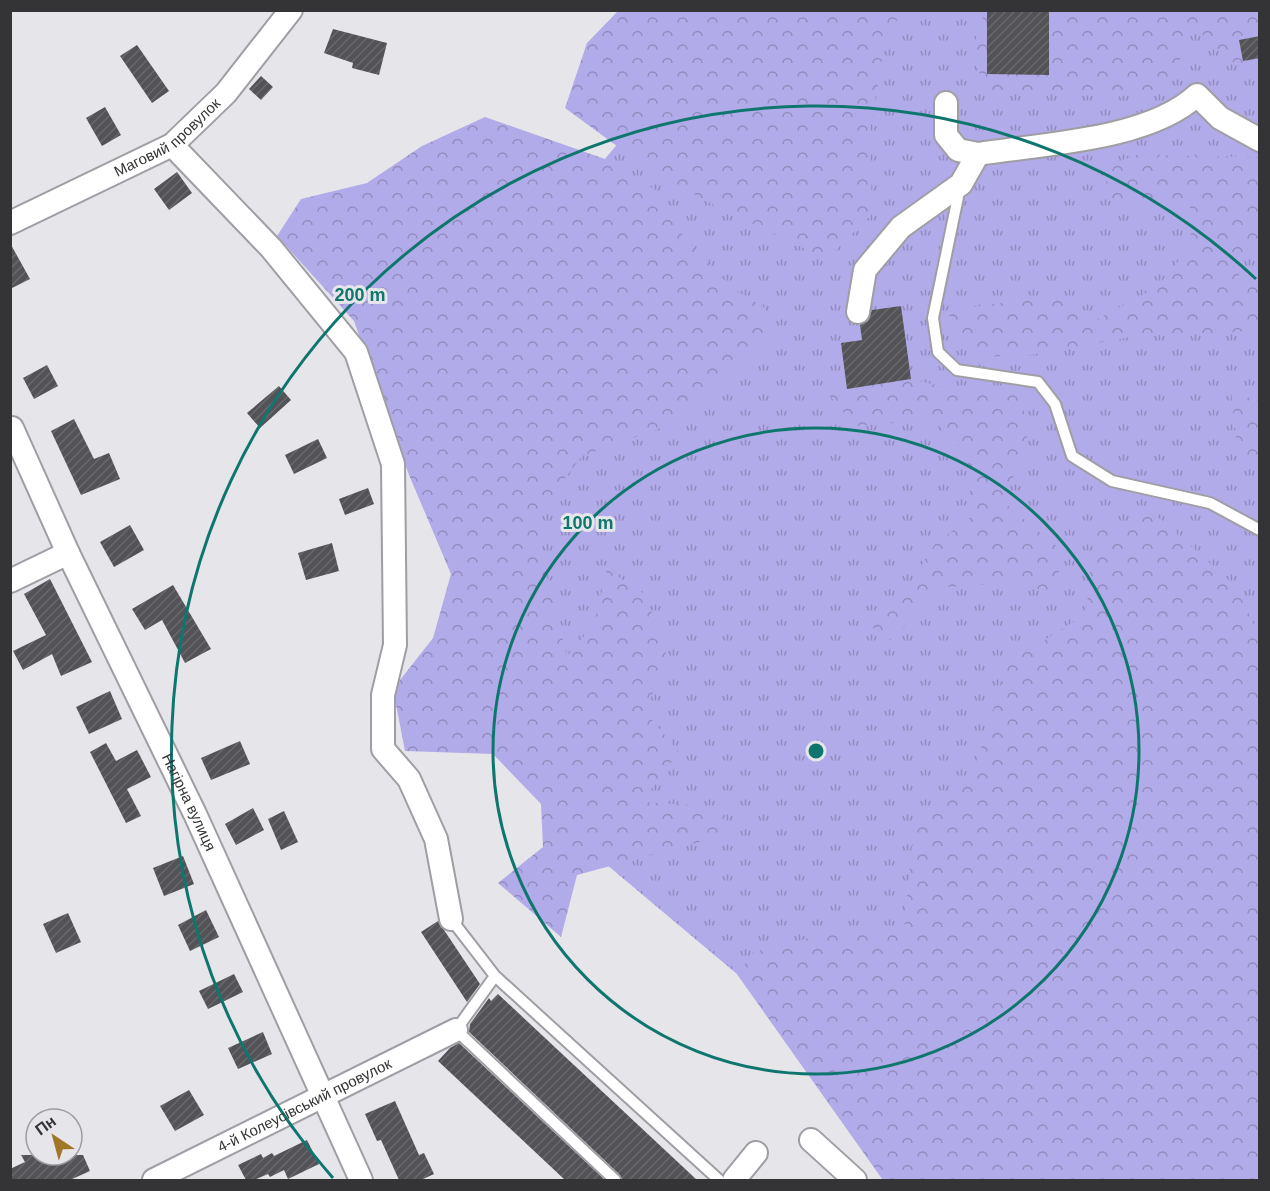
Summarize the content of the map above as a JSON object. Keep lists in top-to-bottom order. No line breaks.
{"streets":{"street":["Маговий провулок","Нагірна вулиця","4-й Колеусівський провулок"]},"crossings":[["Нагірна вулиця","4-й Колеусівський провулок"]],"north":"top left","rings":["200 m","100 m"]}
